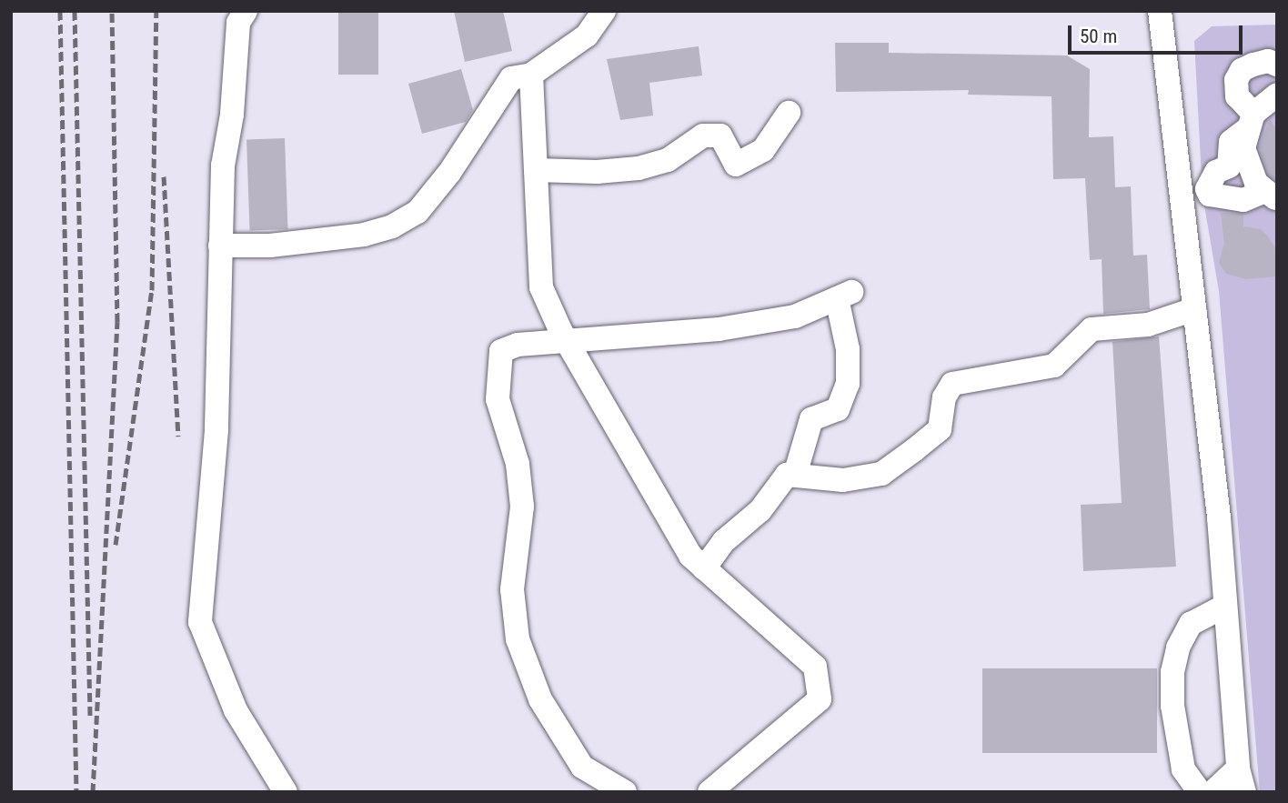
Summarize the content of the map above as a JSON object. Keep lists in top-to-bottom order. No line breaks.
{"scale_bar":"50 m"}
